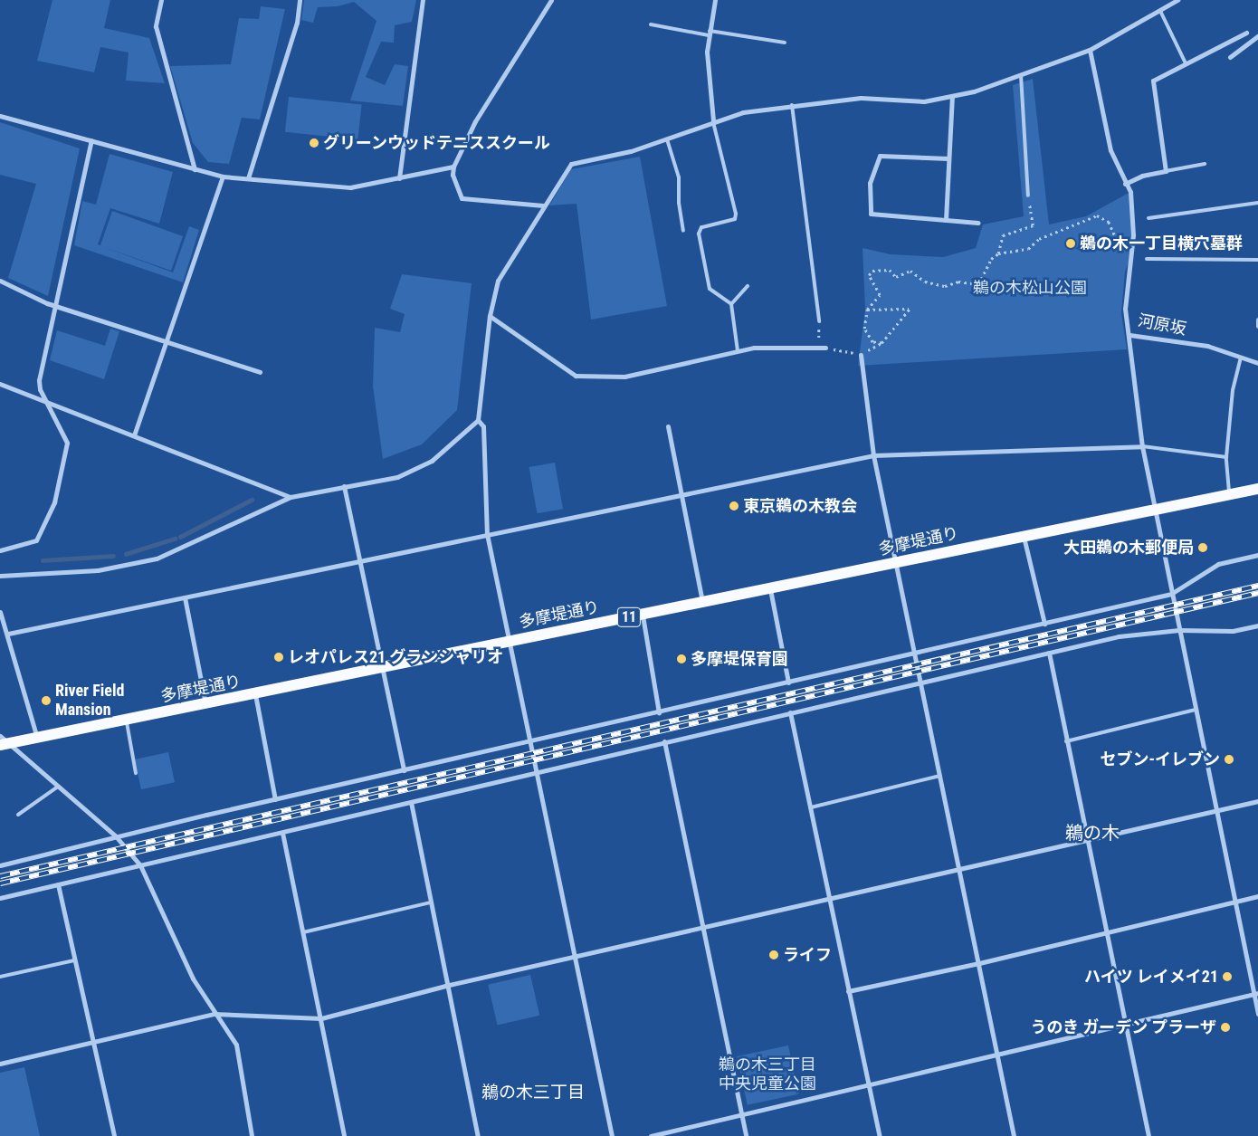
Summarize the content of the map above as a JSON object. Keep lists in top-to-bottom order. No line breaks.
{"streets":{"main road":["多摩堤通り","11"],"street":["河原坂"]},"districts":["鵜の木","鵜の木三丁目"],"parks":["鵜の木松山公園","鵜の木三丁目 中央児童公園"],"places":["グリーンウッドテニススクール","鵜の木一丁目横穴墓群","東京鵜の木教会","大田鵜の木郵便局","レオパレス21 グランシャリオ","多摩堤保育園","River Field Mansion","セブン-イレブン","ライフ","ハイツ レイメイ21","うのき ガーデン プラーザ"]}
